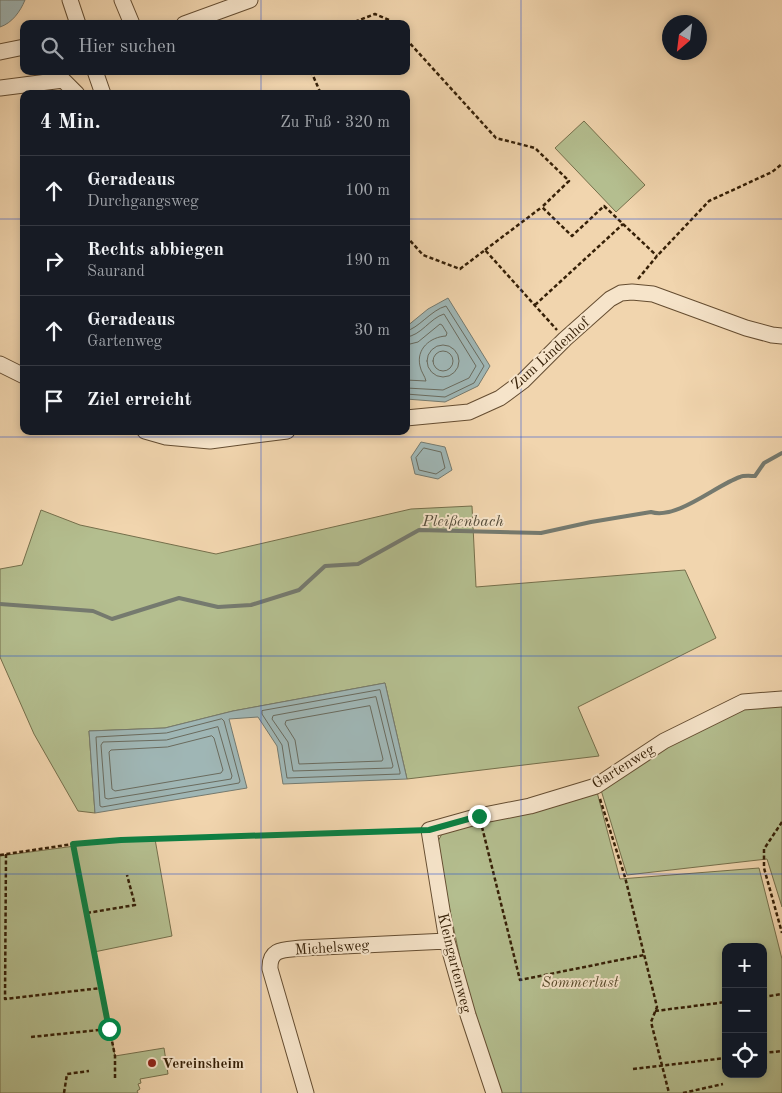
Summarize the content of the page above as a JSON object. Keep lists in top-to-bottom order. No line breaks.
{"streets":{"street":["Zum Lindenhof","Gartenweg","Michelsweg","Kleingartenweg"]},"crossings":[["Gartenweg","Kleingartenweg"],["Michelsweg","Kleingartenweg"]],"water":["Pleißenbach"],"parks":["Sommerlust"],"places":["Vereinsheim"],"north":"bottom left","page":{"search":"Hier suchen","heading":["4 Min.","Zu Fuß · 320 m"],"list":[["Geradeaus","Durchgangsweg","100 m"],["Rechts abbiegen","Saurand","190 m"],["Geradeaus","Gartenweg","30 m"],"Ziel erreicht"],"map_buttons":["+","−"]}}
